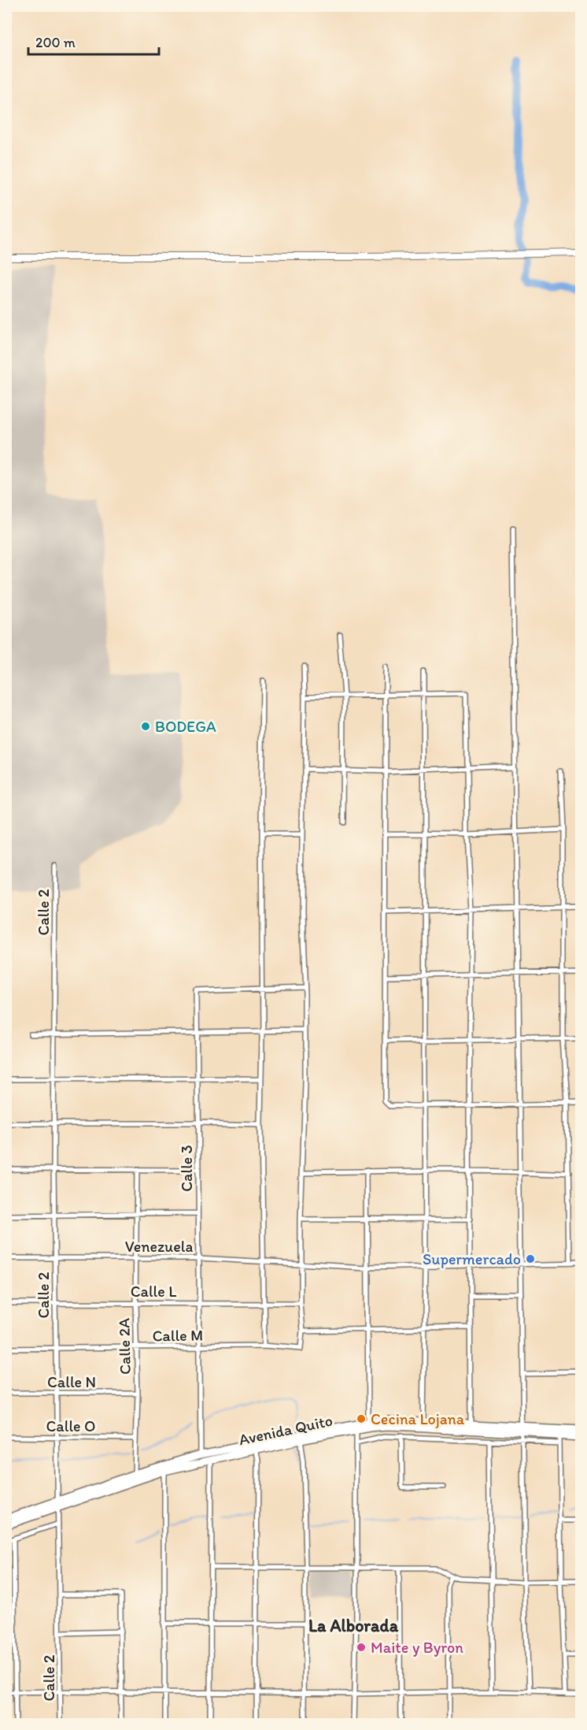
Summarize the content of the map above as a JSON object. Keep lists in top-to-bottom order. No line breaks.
{"streets":{"highway":["Avenida Quito"],"street":["Calle 2","Calle 3","Venezuela","Calle L","Calle M","Calle 2A","Calle N","Calle O"]},"crossings":[["Calle 2","Venezuela"],["Calle 2","Calle L"],["Calle 2","Calle M"],["Calle 2","Calle N"],["Calle 2","Calle O"],["Calle 2","Avenida Quito"],["Calle 3","Venezuela"],["Calle 3","Calle L"],["Calle 3","Calle M"],["Calle 3","Avenida Quito"],["Venezuela","Calle 2A"],["Calle L","Calle 2A"],["Calle M","Calle 2A"],["Calle 2A","Calle N"],["Calle 2A","Calle O"],["Calle 2A","Avenida Quito"]],"districts":["La Alborada"],"places":["BODEGA","Supermercado","Cecina Lojana","Maite y Byron"],"scale_bar":"200 m"}
